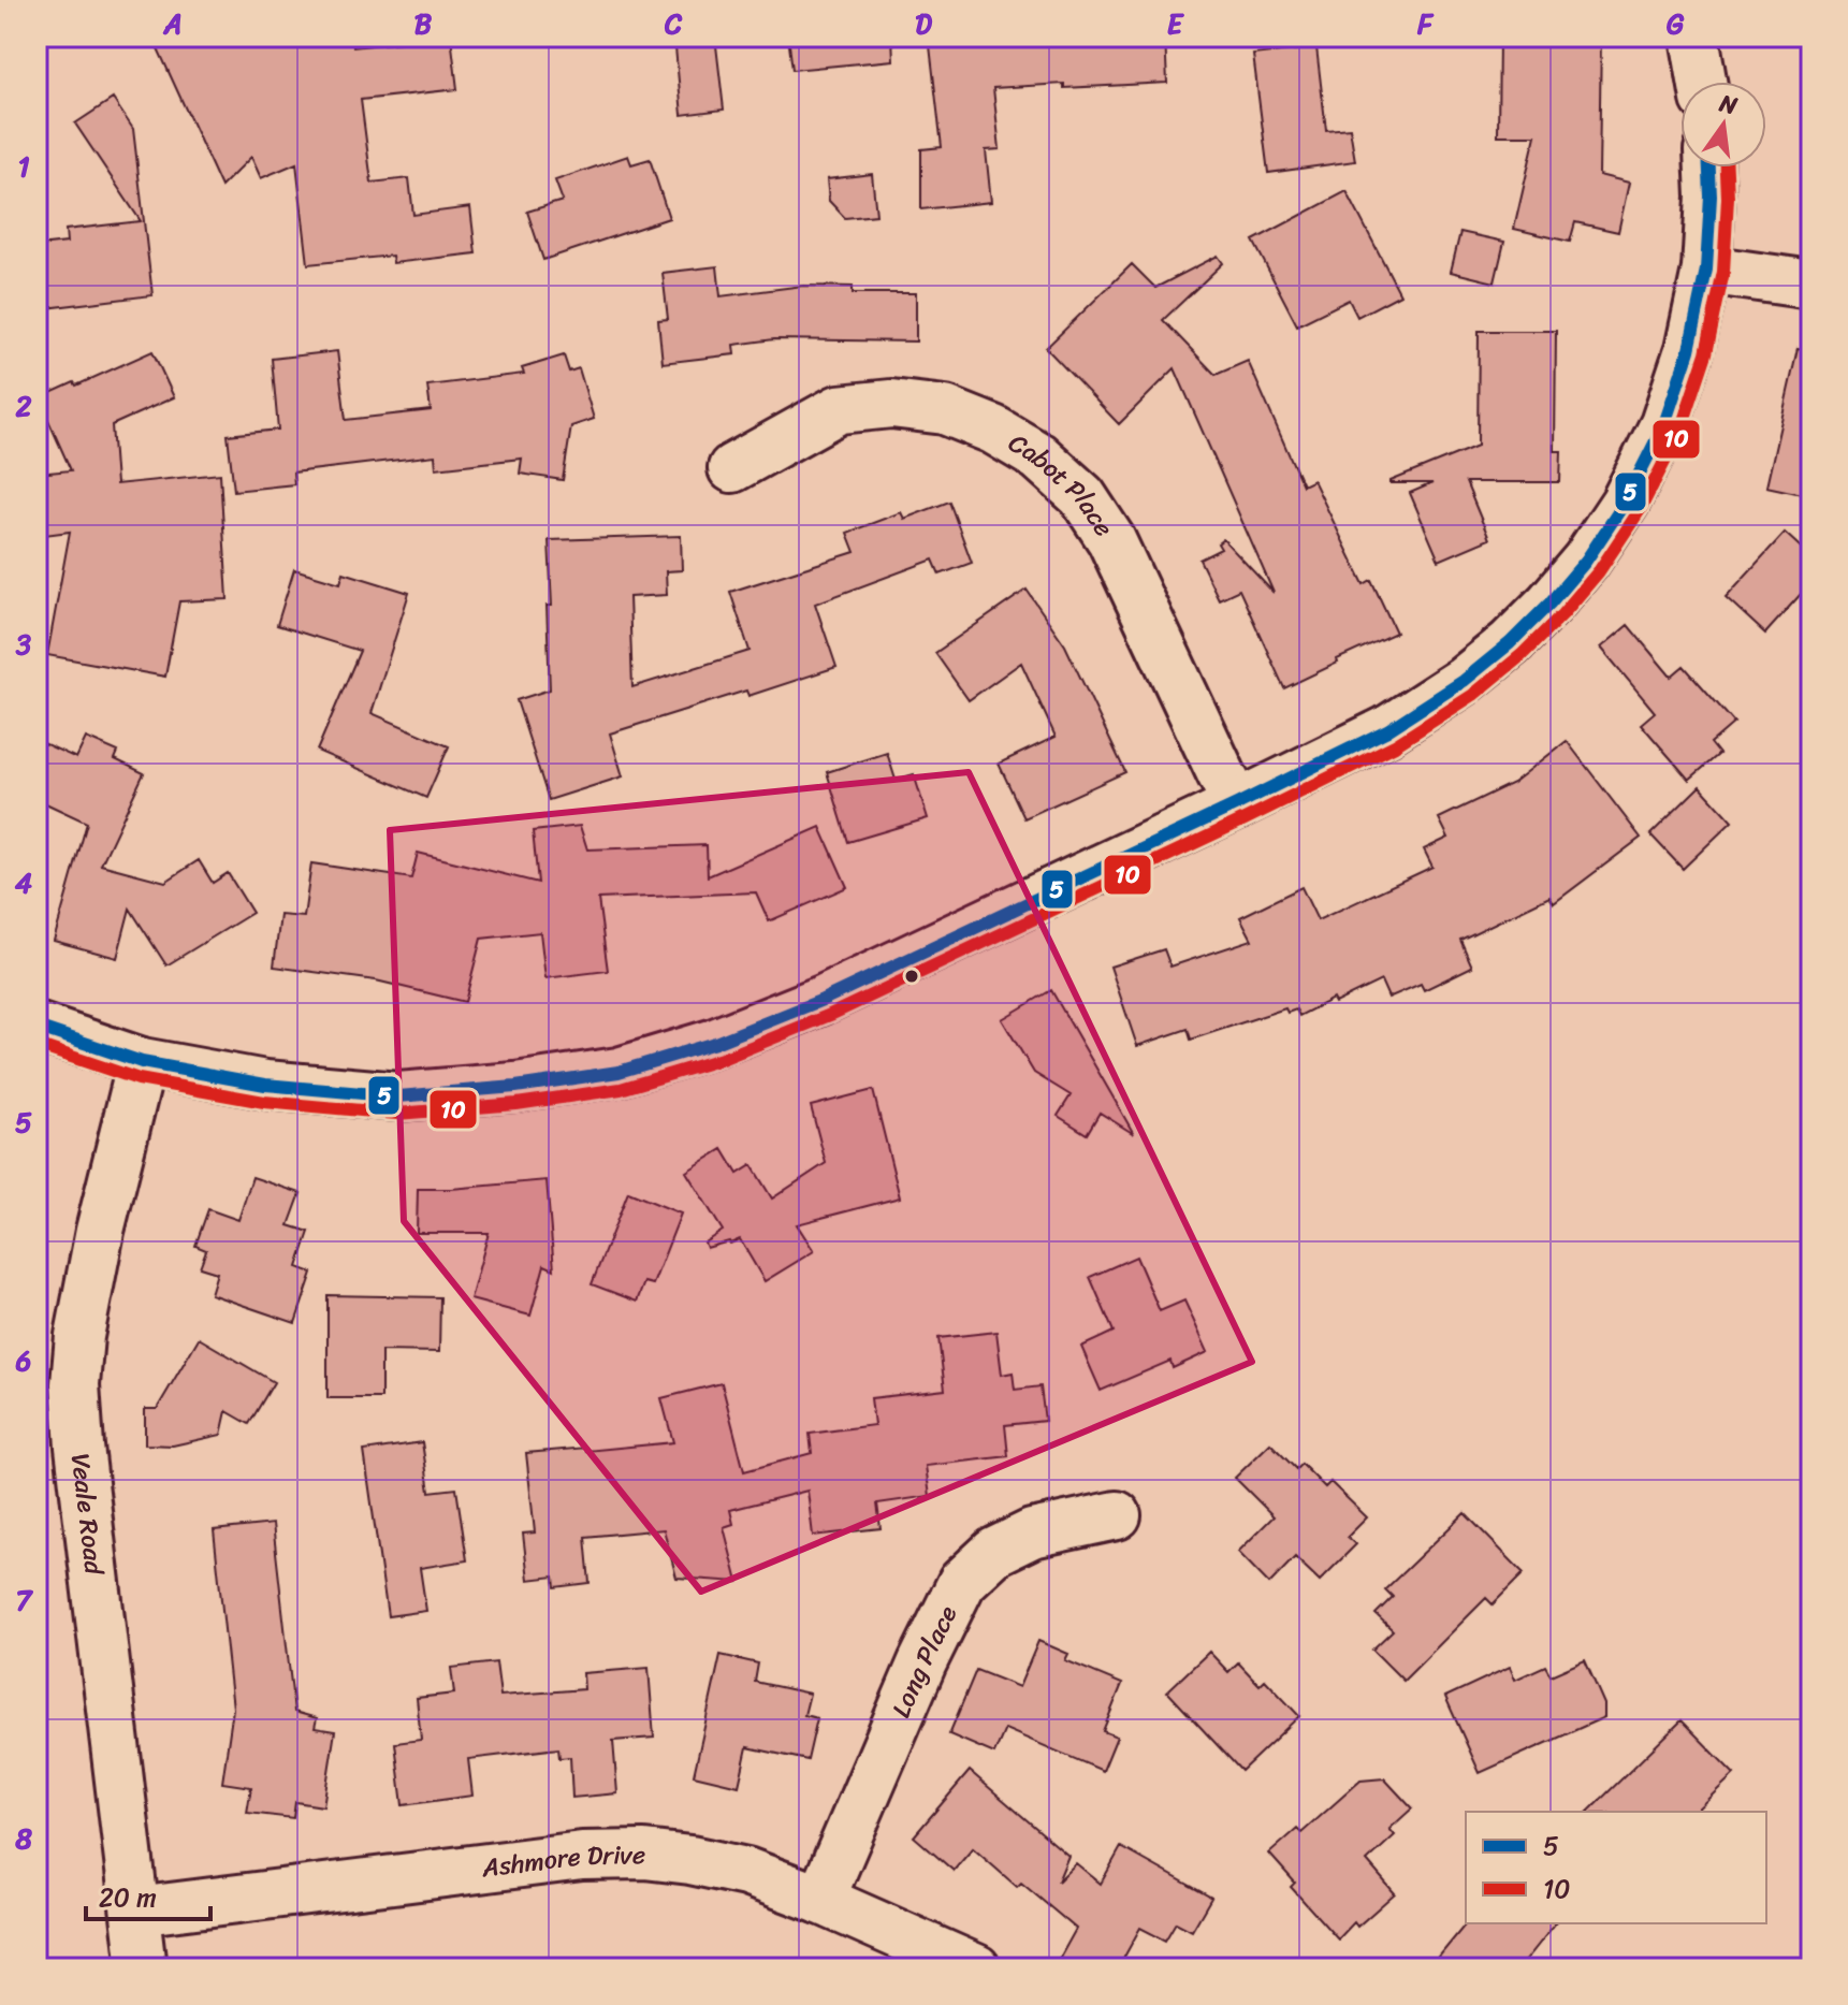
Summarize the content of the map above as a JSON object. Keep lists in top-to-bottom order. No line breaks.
{"streets":{"street":["Cabot Place","Veale Road","Long Place","Ashmore Drive"]},"crossings":[["Veale Road","Ashmore Drive"],["Long Place","Ashmore Drive"]],"lines":["transit line 5","transit line 10"],"legend":["5","10"],"scale_bar":"20 m","north":"top","grid":{"columns":["A","B","C","D","E","F","G"],"rows":["1","2","3","4","5","6","7","8"]}}
